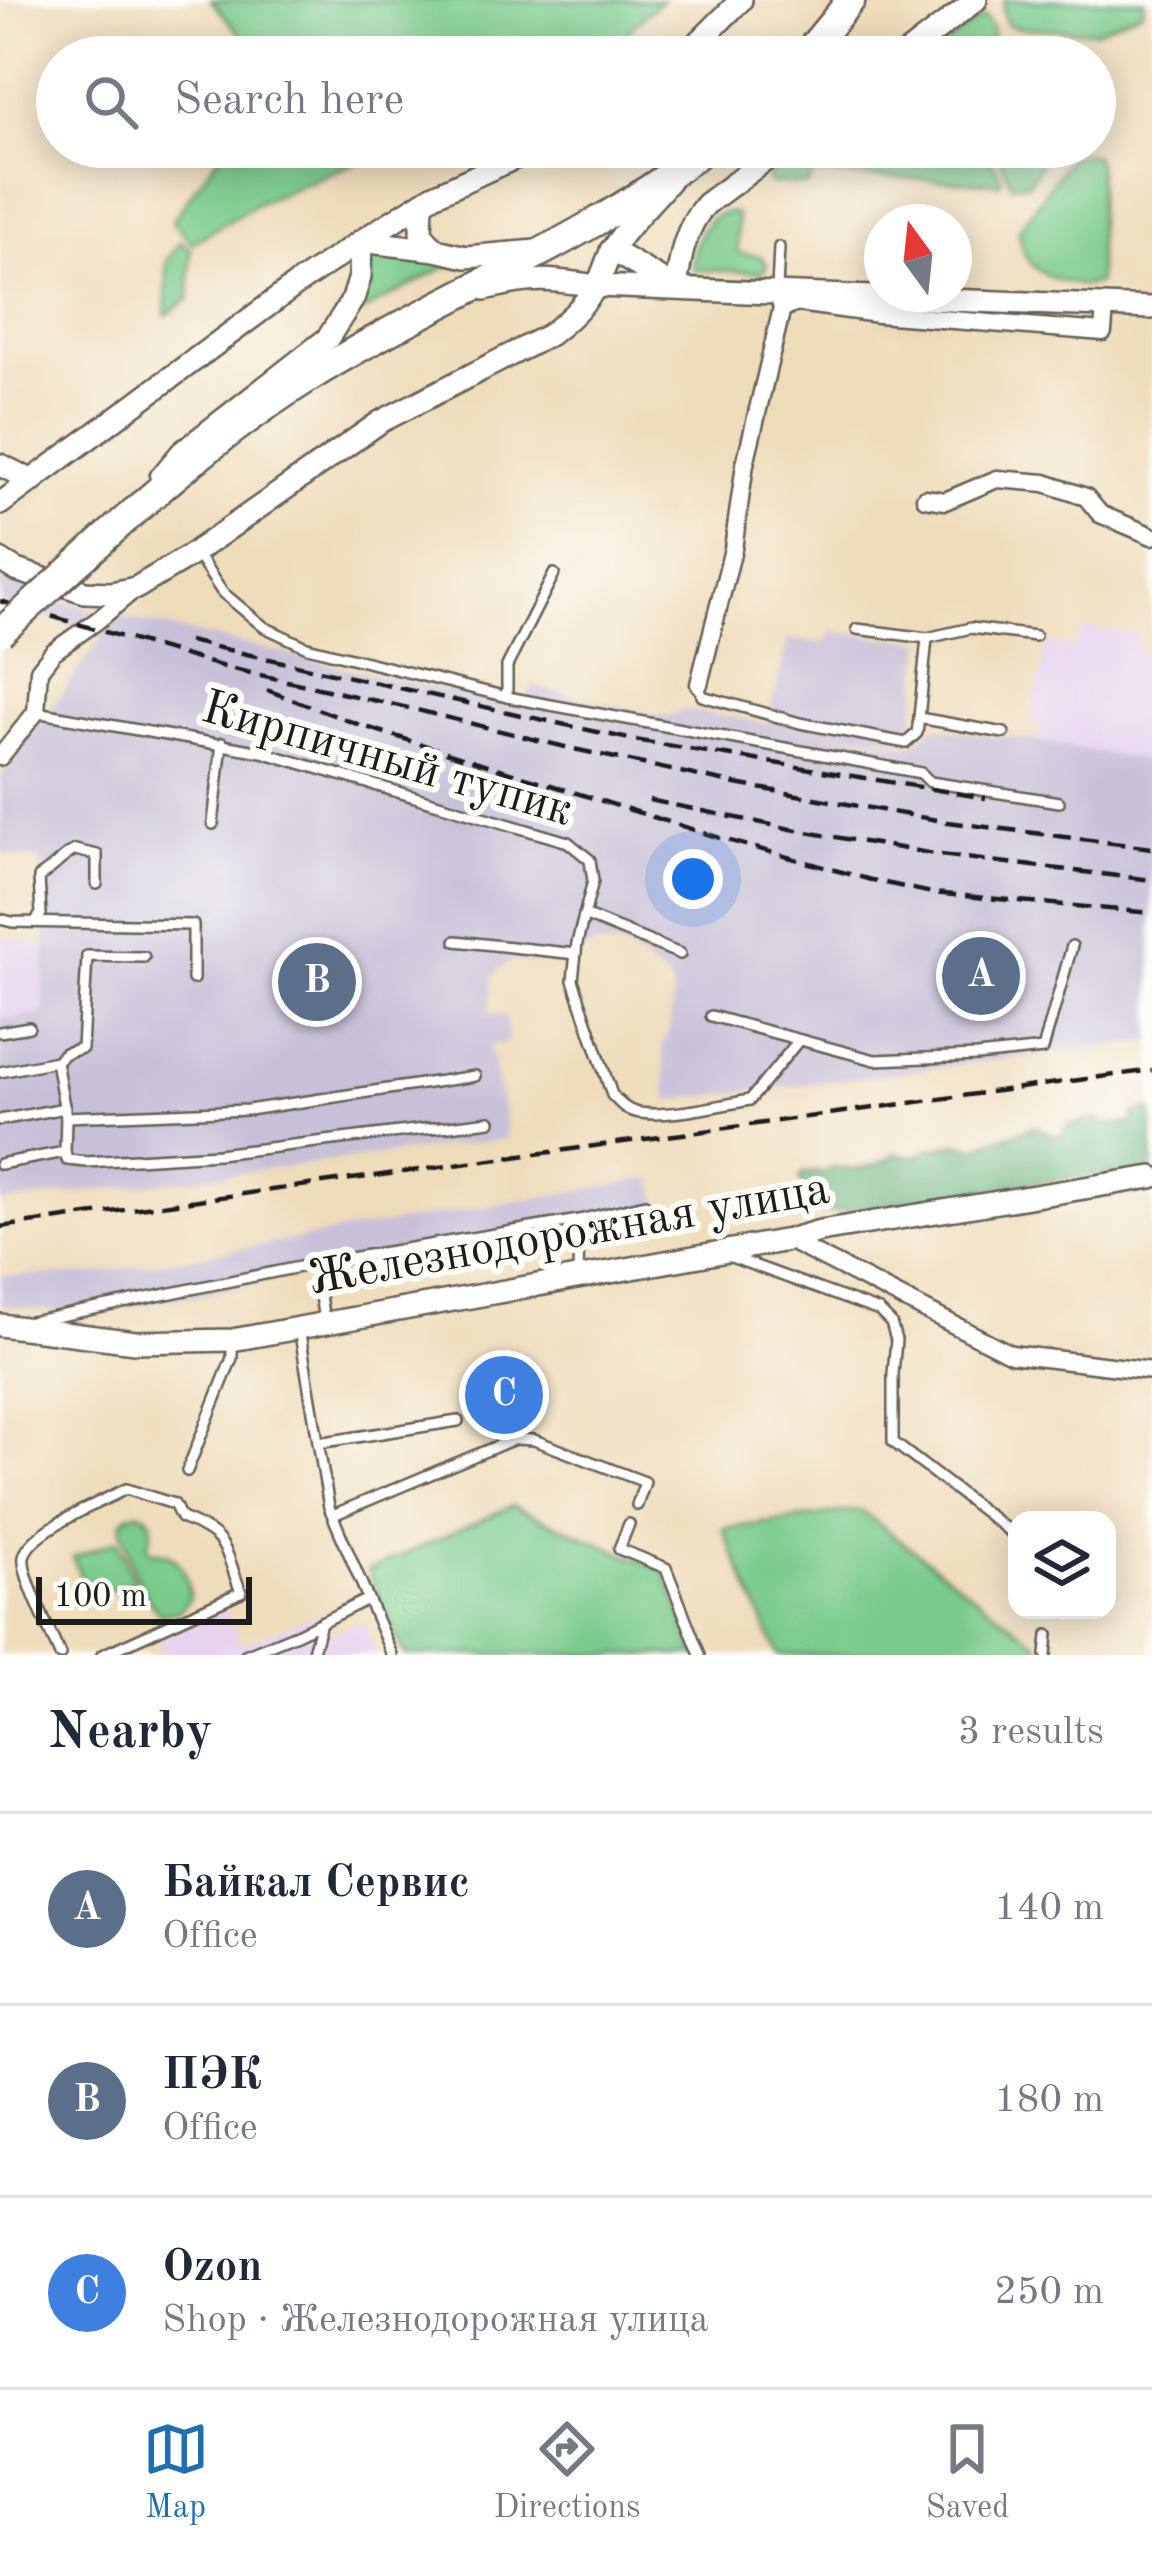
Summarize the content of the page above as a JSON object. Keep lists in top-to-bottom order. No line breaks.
{"streets":{"street":["Железнодорожная улица"],"lane":["Кирпичный тупик"]},"scale_bar":"100 m","north":"top","page":{"search":"Search here","pins":["A","B","C"],"scale":"100 m","heading":["Nearby","3 results"],"list":[{"mark":"A","name":"Байкал Сервис","note":"Office","value":"140 m"},{"mark":"B","name":"ПЭК","note":"Office","value":"180 m"},{"mark":"C","name":"Ozon","note":"Shop · Железнодорожная улица","value":"250 m"}],"nav":["Map","Directions","Saved"]}}
